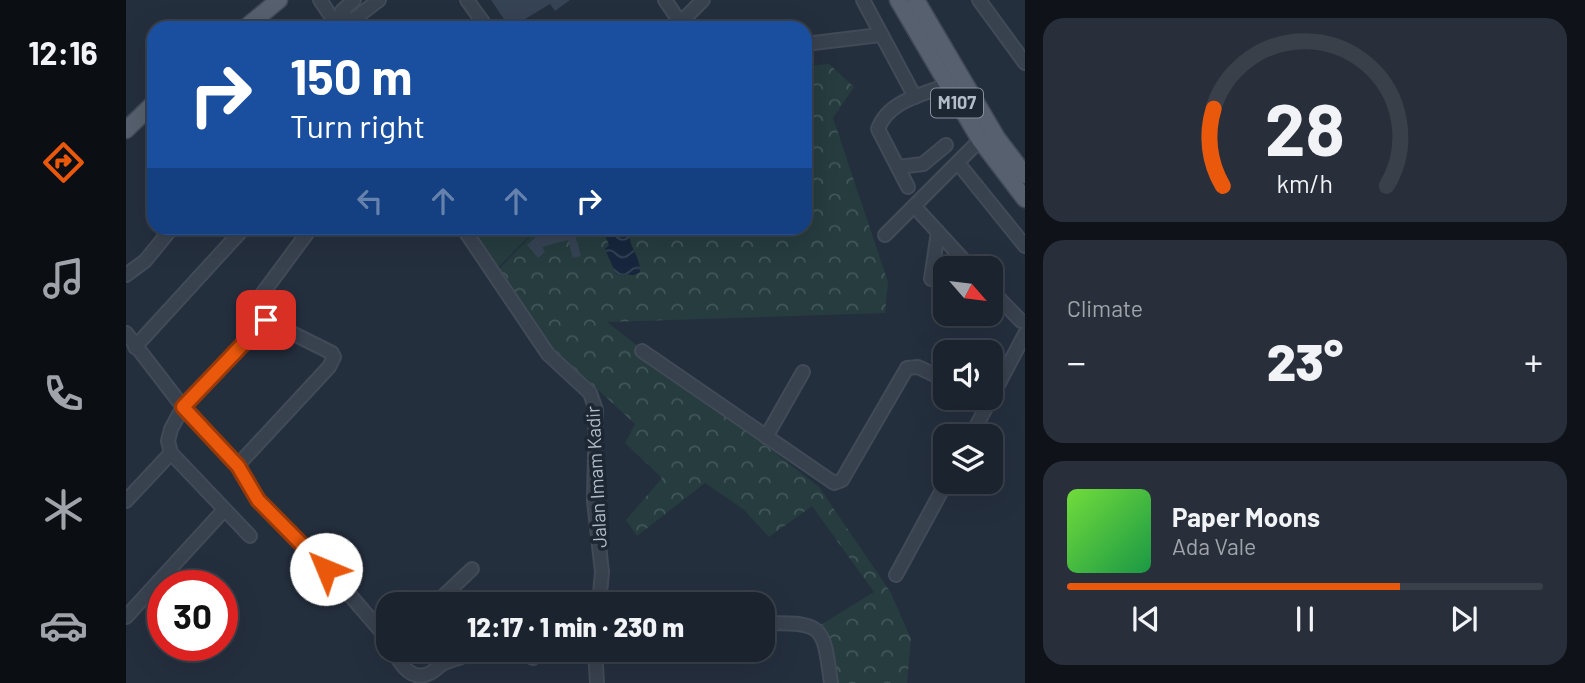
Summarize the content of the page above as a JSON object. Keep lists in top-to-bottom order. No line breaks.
{"streets":{"main road":["M107"],"street":["Jalan Imam Kadir"]},"north":"bottom right","page":{"tabs":"12:16","turn":["150 m","Turn right"],"tile":"Climate","heat":["−","23°","+"],"song":["Paper Moons","Ada Vale"],"limit":"30","trip":"12:17 · 1 min · 230 m","gauge":["28","km/h"]}}
